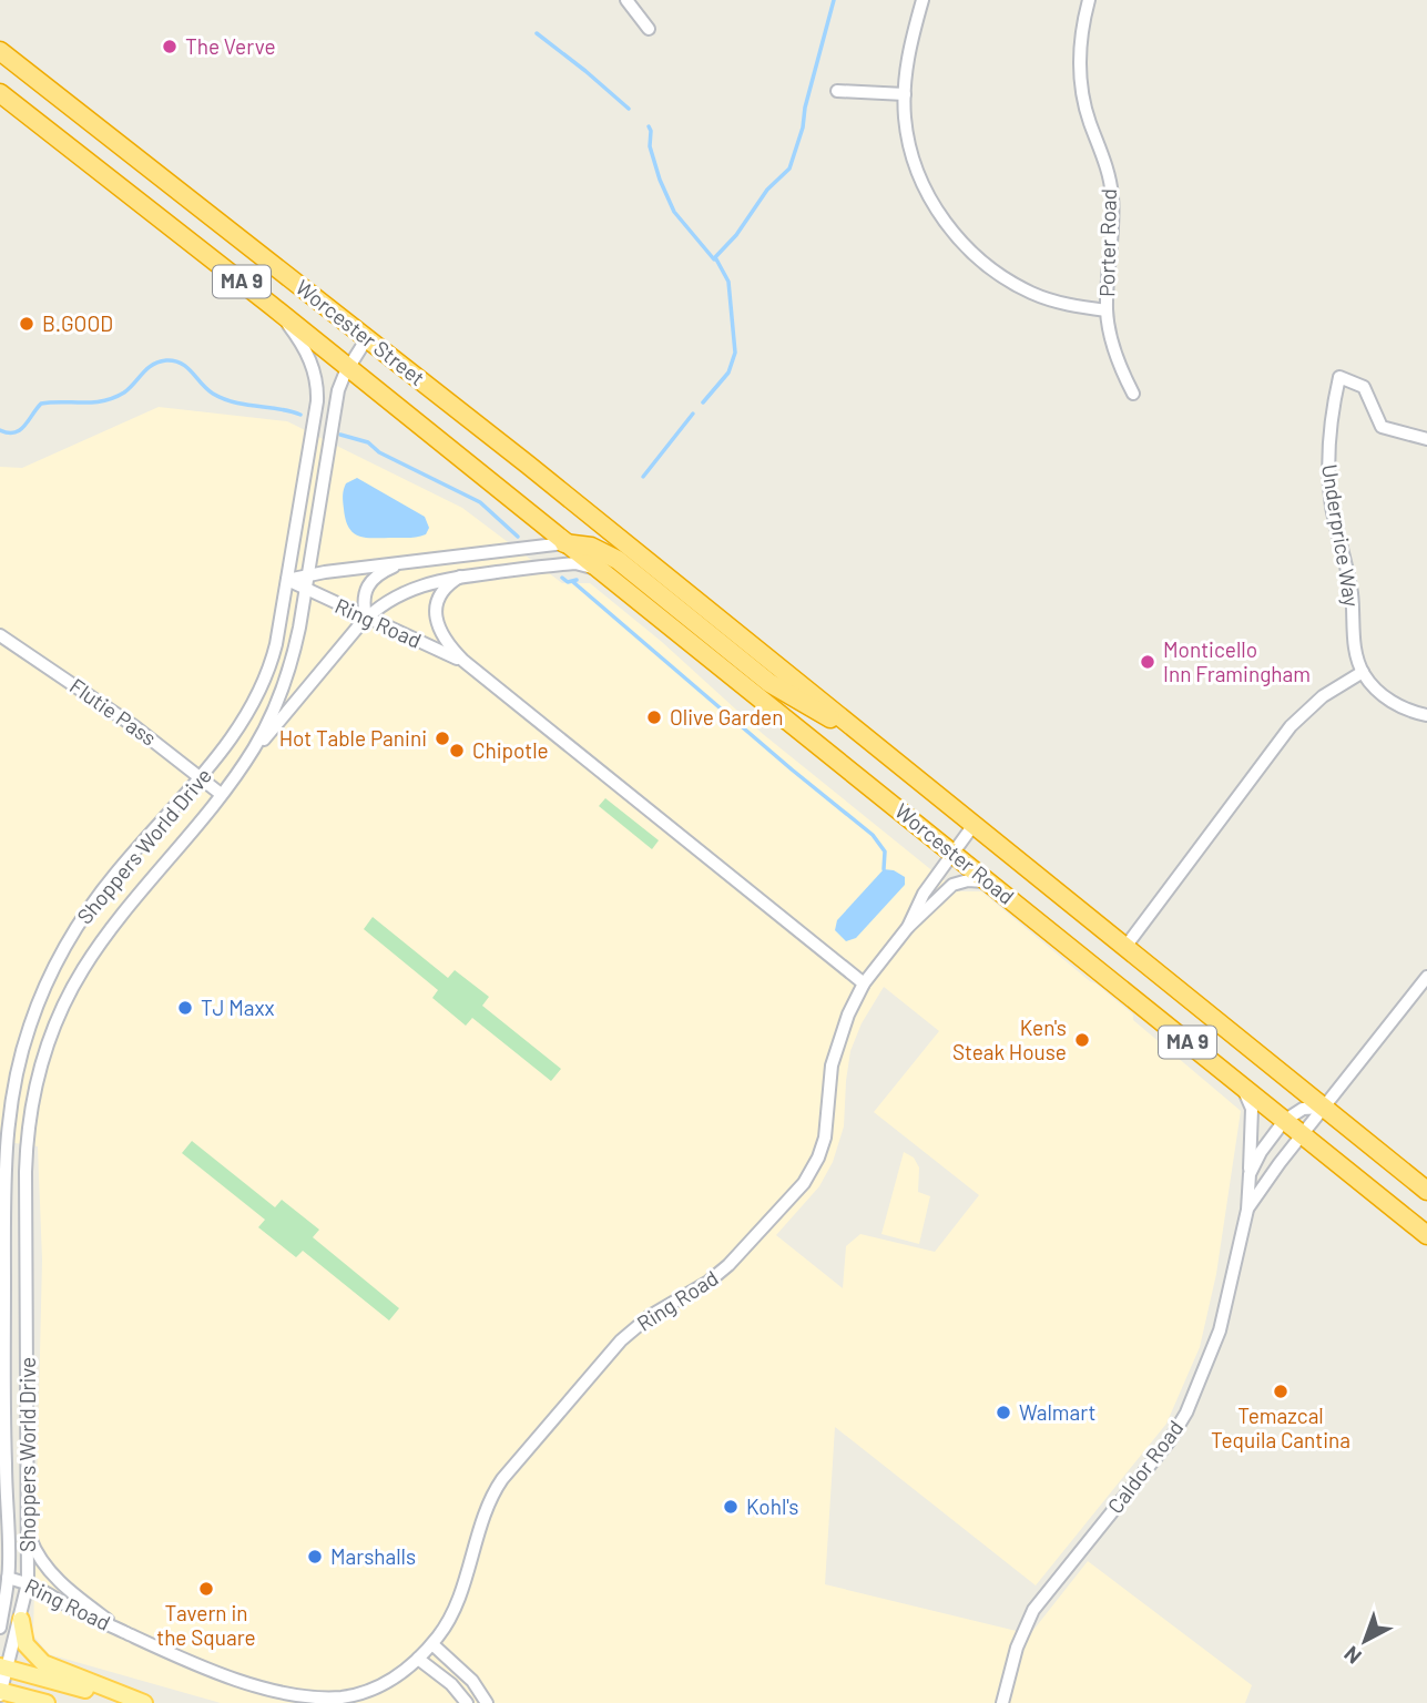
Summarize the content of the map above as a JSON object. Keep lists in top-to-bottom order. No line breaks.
{"streets":{"highway":["MA 9","Worcester Street","Worcester Road"],"street":["Porter Road","Underprice Way","Ring Road","Flutie Pass","Shoppers World Drive","Caldor Road"]},"crossings":[["Worcester Street","Shoppers World Drive"],["Worcester Street","Worcester Road"],["Ring Road","Shoppers World Drive"],["Ring Road","Worcester Road"],["Flutie Pass","Shoppers World Drive"],["Shoppers World Drive","Worcester Road"],["Worcester Road","Caldor Road"]],"places":["The Verve","B.GOOD","Monticello Inn Framingham","Olive Garden","Hot Table Panini","Chipotle","TJ Maxx","Ken's Steak House","Temazcal Tequila Cantina","Walmart","Kohl's","Marshalls","Tavern in the Square"],"north":"bottom left"}
